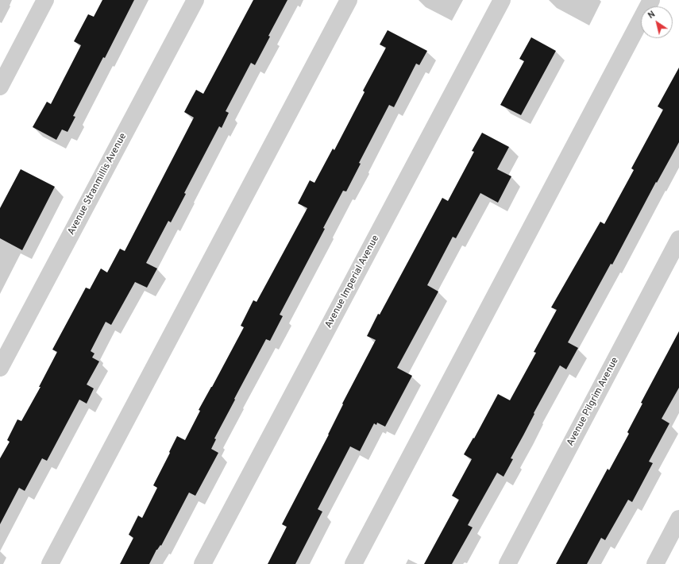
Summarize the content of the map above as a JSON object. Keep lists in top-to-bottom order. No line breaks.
{"streets":{"street":["Avenue Stranmillis Avenue","Avenue Imperial Avenue","Avenue Pilgrim Avenue"]},"north":"top left"}
